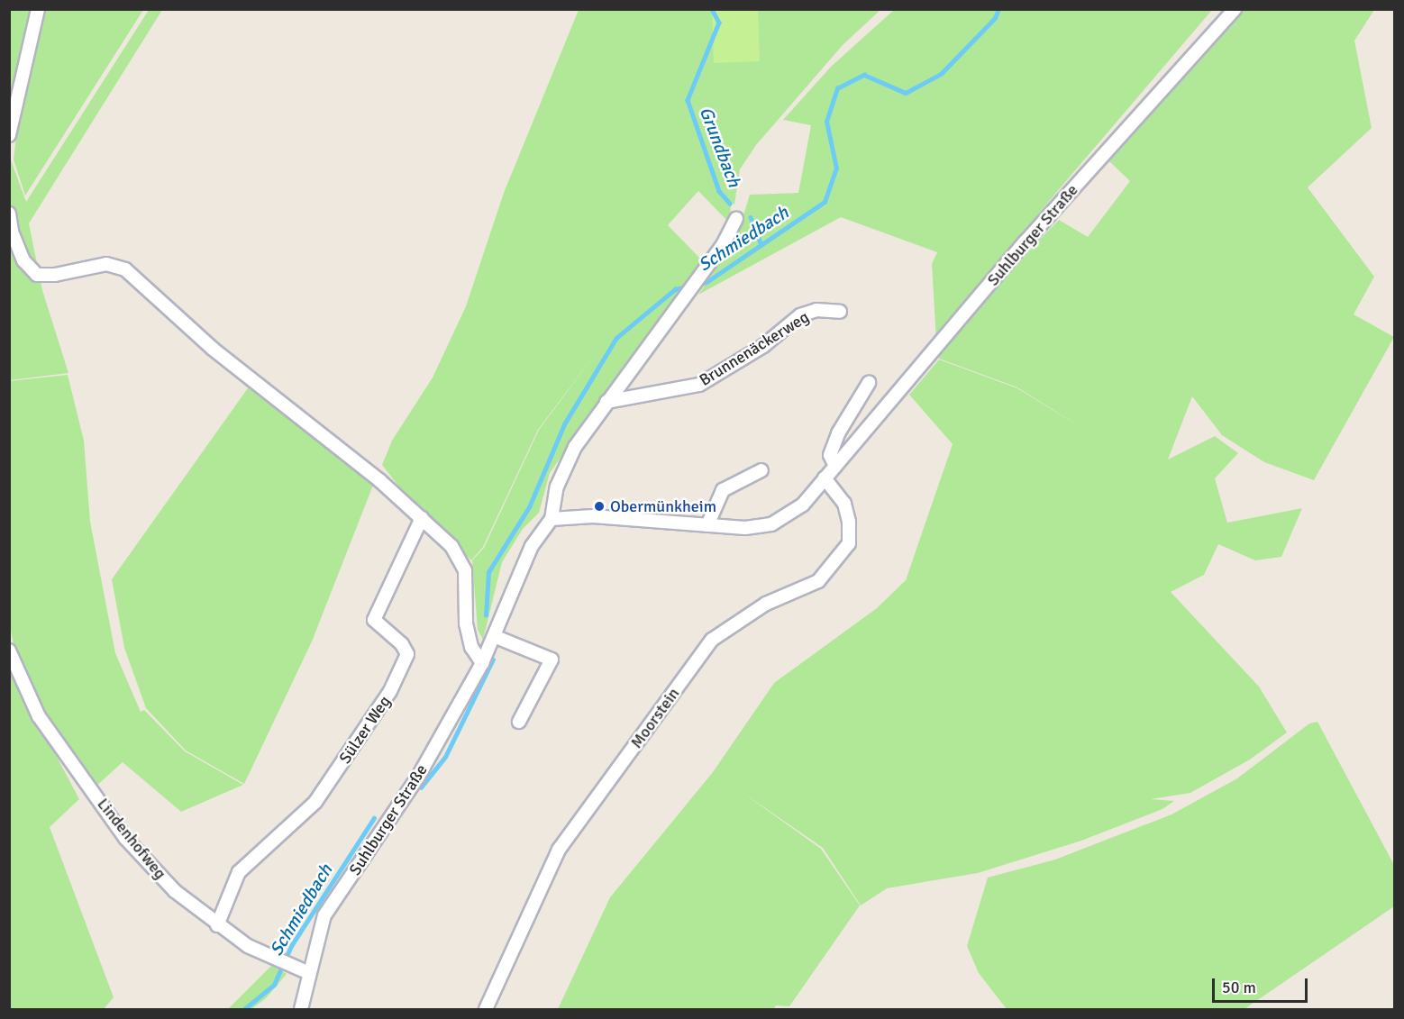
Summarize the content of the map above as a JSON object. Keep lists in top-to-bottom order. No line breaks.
{"streets":{"street":["Suhlburger Straße","Brunnenäckerweg","Moorstein","Sülzer Weg","Lindenhofweg"]},"crossings":[["Suhlburger Straße","Moorstein"],["Suhlburger Straße","Lindenhofweg"],["Sülzer Weg","Lindenhofweg"]],"water":["Grundbach","Schmiedbach"],"places":["Obermünkheim"],"scale_bar":"50 m"}
